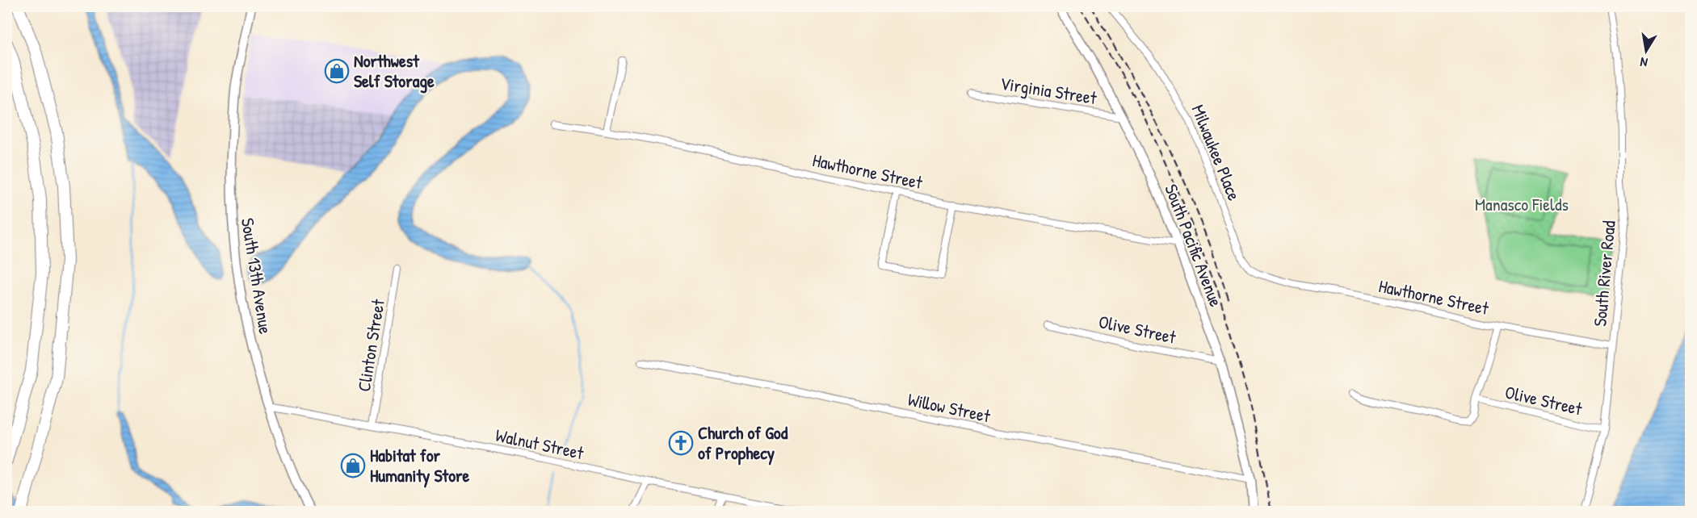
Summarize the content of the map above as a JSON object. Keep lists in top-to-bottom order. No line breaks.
{"streets":{"street":["Virginia Street","Milwaukee Place","Hawthorne Street","South Pacific Avenue","South River Road","South 13th Avenue","Olive Street","Clinton Street","Willow Street","Walnut Street"]},"crossings":[["Virginia Street","South Pacific Avenue"],["Milwaukee Place","Hawthorne Street"],["Hawthorne Street","South Pacific Avenue"],["Hawthorne Street","South River Road"],["Hawthorne Street","Olive Street"],["South Pacific Avenue","Olive Street"],["South Pacific Avenue","Willow Street"],["South River Road","Olive Street"],["South 13th Avenue","Walnut Street"],["Clinton Street","Walnut Street"]],"parks":["Manasco Fields"],"places":{"shop":["Northwest Self Storage","Habitat for Humanity Store"],"church":["Church of God of Prophecy"]},"north":"bottom"}
